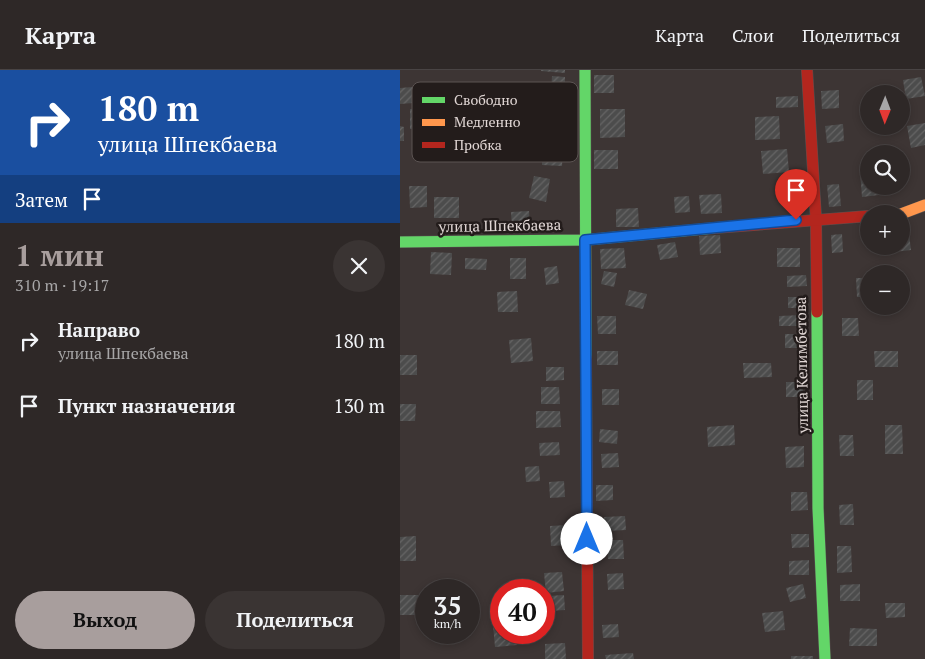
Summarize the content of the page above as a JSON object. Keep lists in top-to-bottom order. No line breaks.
{"streets":{"street":["улица Шпекбаева","улица Келимбетова"]},"crossings":[["улица Шпекбаева","улица Келимбетова"]],"legend":["Свободно","Медленно","Пробка"],"north":"bottom","page":{"header":"Карта","nav":["Карта","Слои","Поделиться"],"turn":["180 m","улица Шпекбаева"],"map_buttons":["+","−"],"then":"Затем","heading":["1 мин","310 m · 19:17"],"list":[{"name":"Направо","note":"улица Шпекбаева","value":"180 m"},{"name":"Пункт назначения","value":"130 m"}],"speed":"35 km/h","limit":"40","buttons":["Выход","Поделиться"]}}
